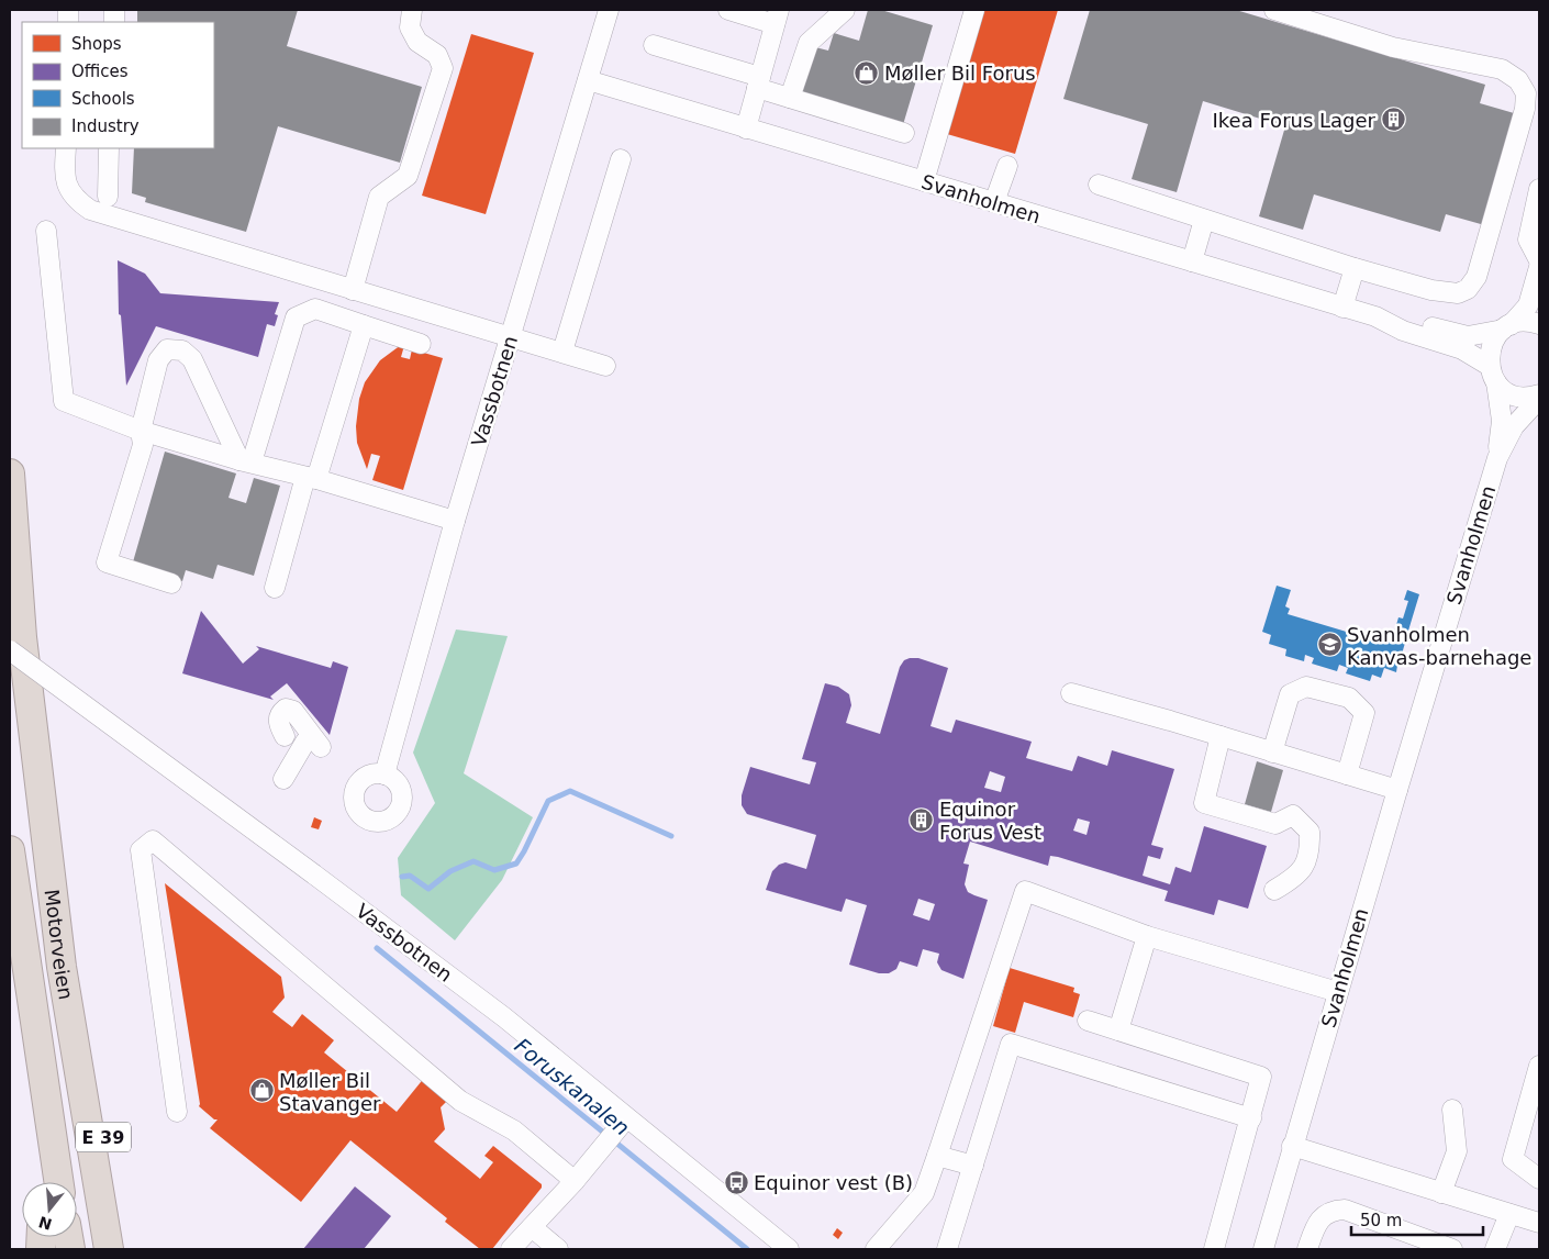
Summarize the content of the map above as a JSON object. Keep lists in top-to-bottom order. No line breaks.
{"streets":{"highway":["Motorveien","E 39"],"street":["Svanholmen","Vassbotnen"]},"crossings":[["Svanholmen","Vassbotnen"],["Vassbotnen","Motorveien"],["Vassbotnen","E 39"],["Motorveien","E 39"]],"water":["Foruskanalen"],"places":{"shop":["Møller Bil Forus","Møller Bil Stavanger"],"building":["Ikea Forus Lager","Equinor Forus Vest"],"school or university":["Svanholmen Kanvas-barnehage"],"bus stop":["Equinor vest (B)"]},"legend":["Shops","Offices","Schools","Industry"],"scale_bar":"50 m","north":"bottom"}
